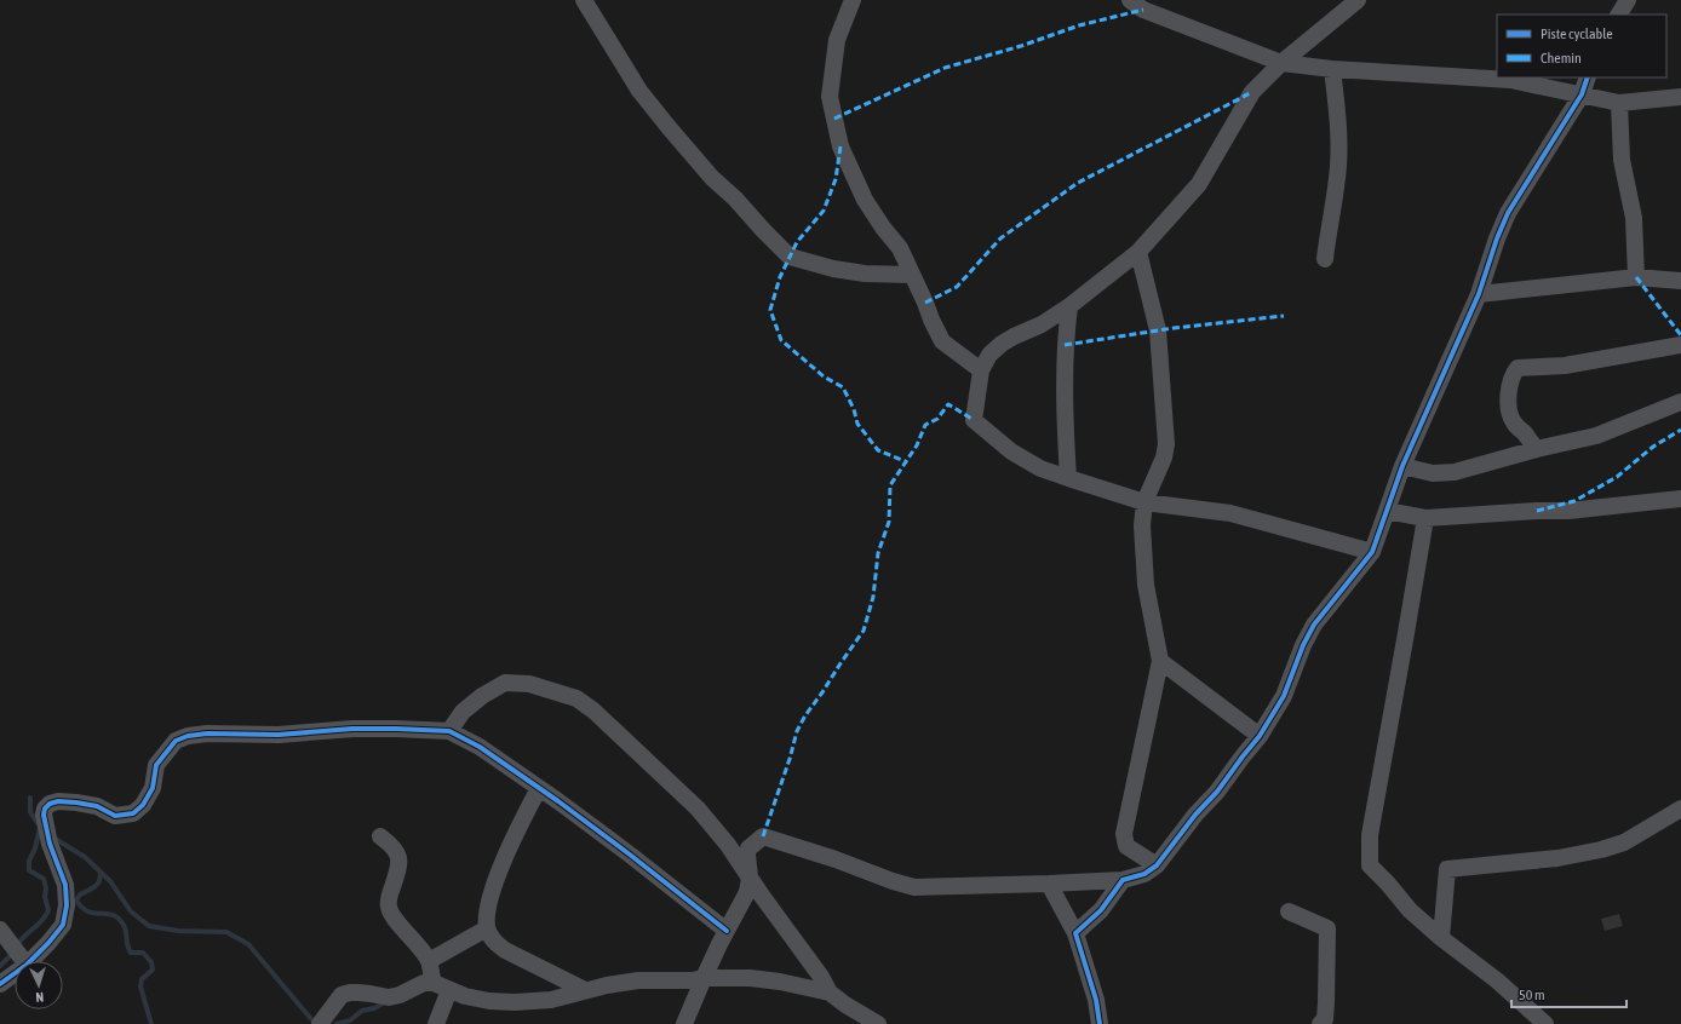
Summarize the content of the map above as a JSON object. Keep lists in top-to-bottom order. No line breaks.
{"legend":["Piste cyclable","Chemin"],"scale_bar":"50 m","north":"bottom"}
